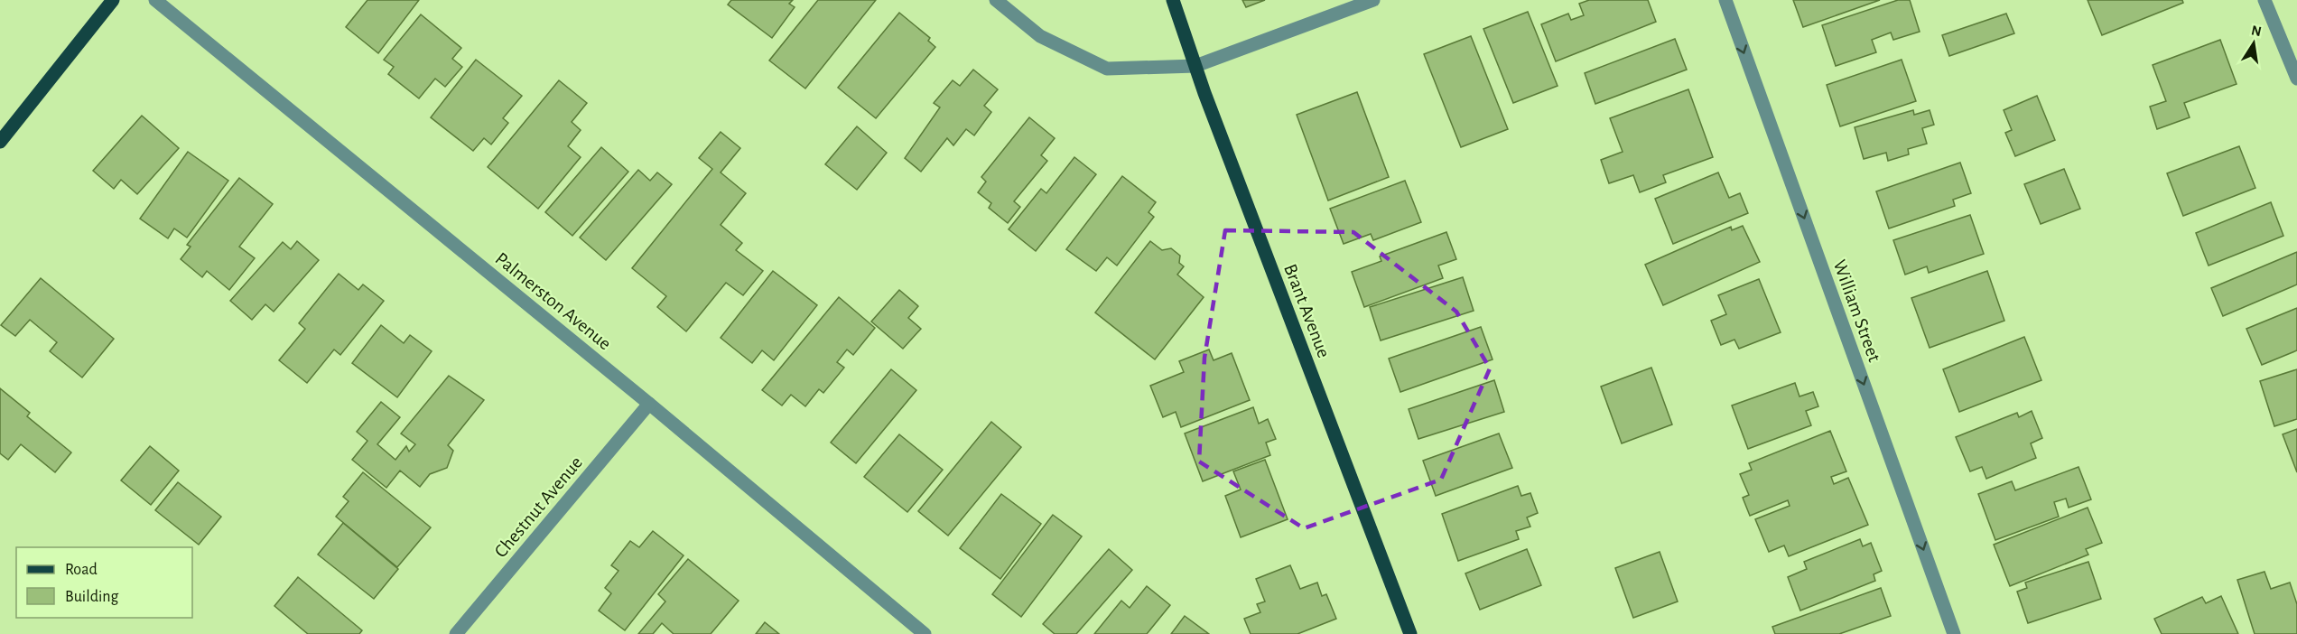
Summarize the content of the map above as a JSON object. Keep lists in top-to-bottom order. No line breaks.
{"streets":{"main road":["Brant Avenue"],"street":["Palmerston Avenue","William Street","Chestnut Avenue"]},"crossings":[["Palmerston Avenue","Chestnut Avenue"]],"one_way":["William Street"],"legend":["Road","Building"],"north":"top"}
